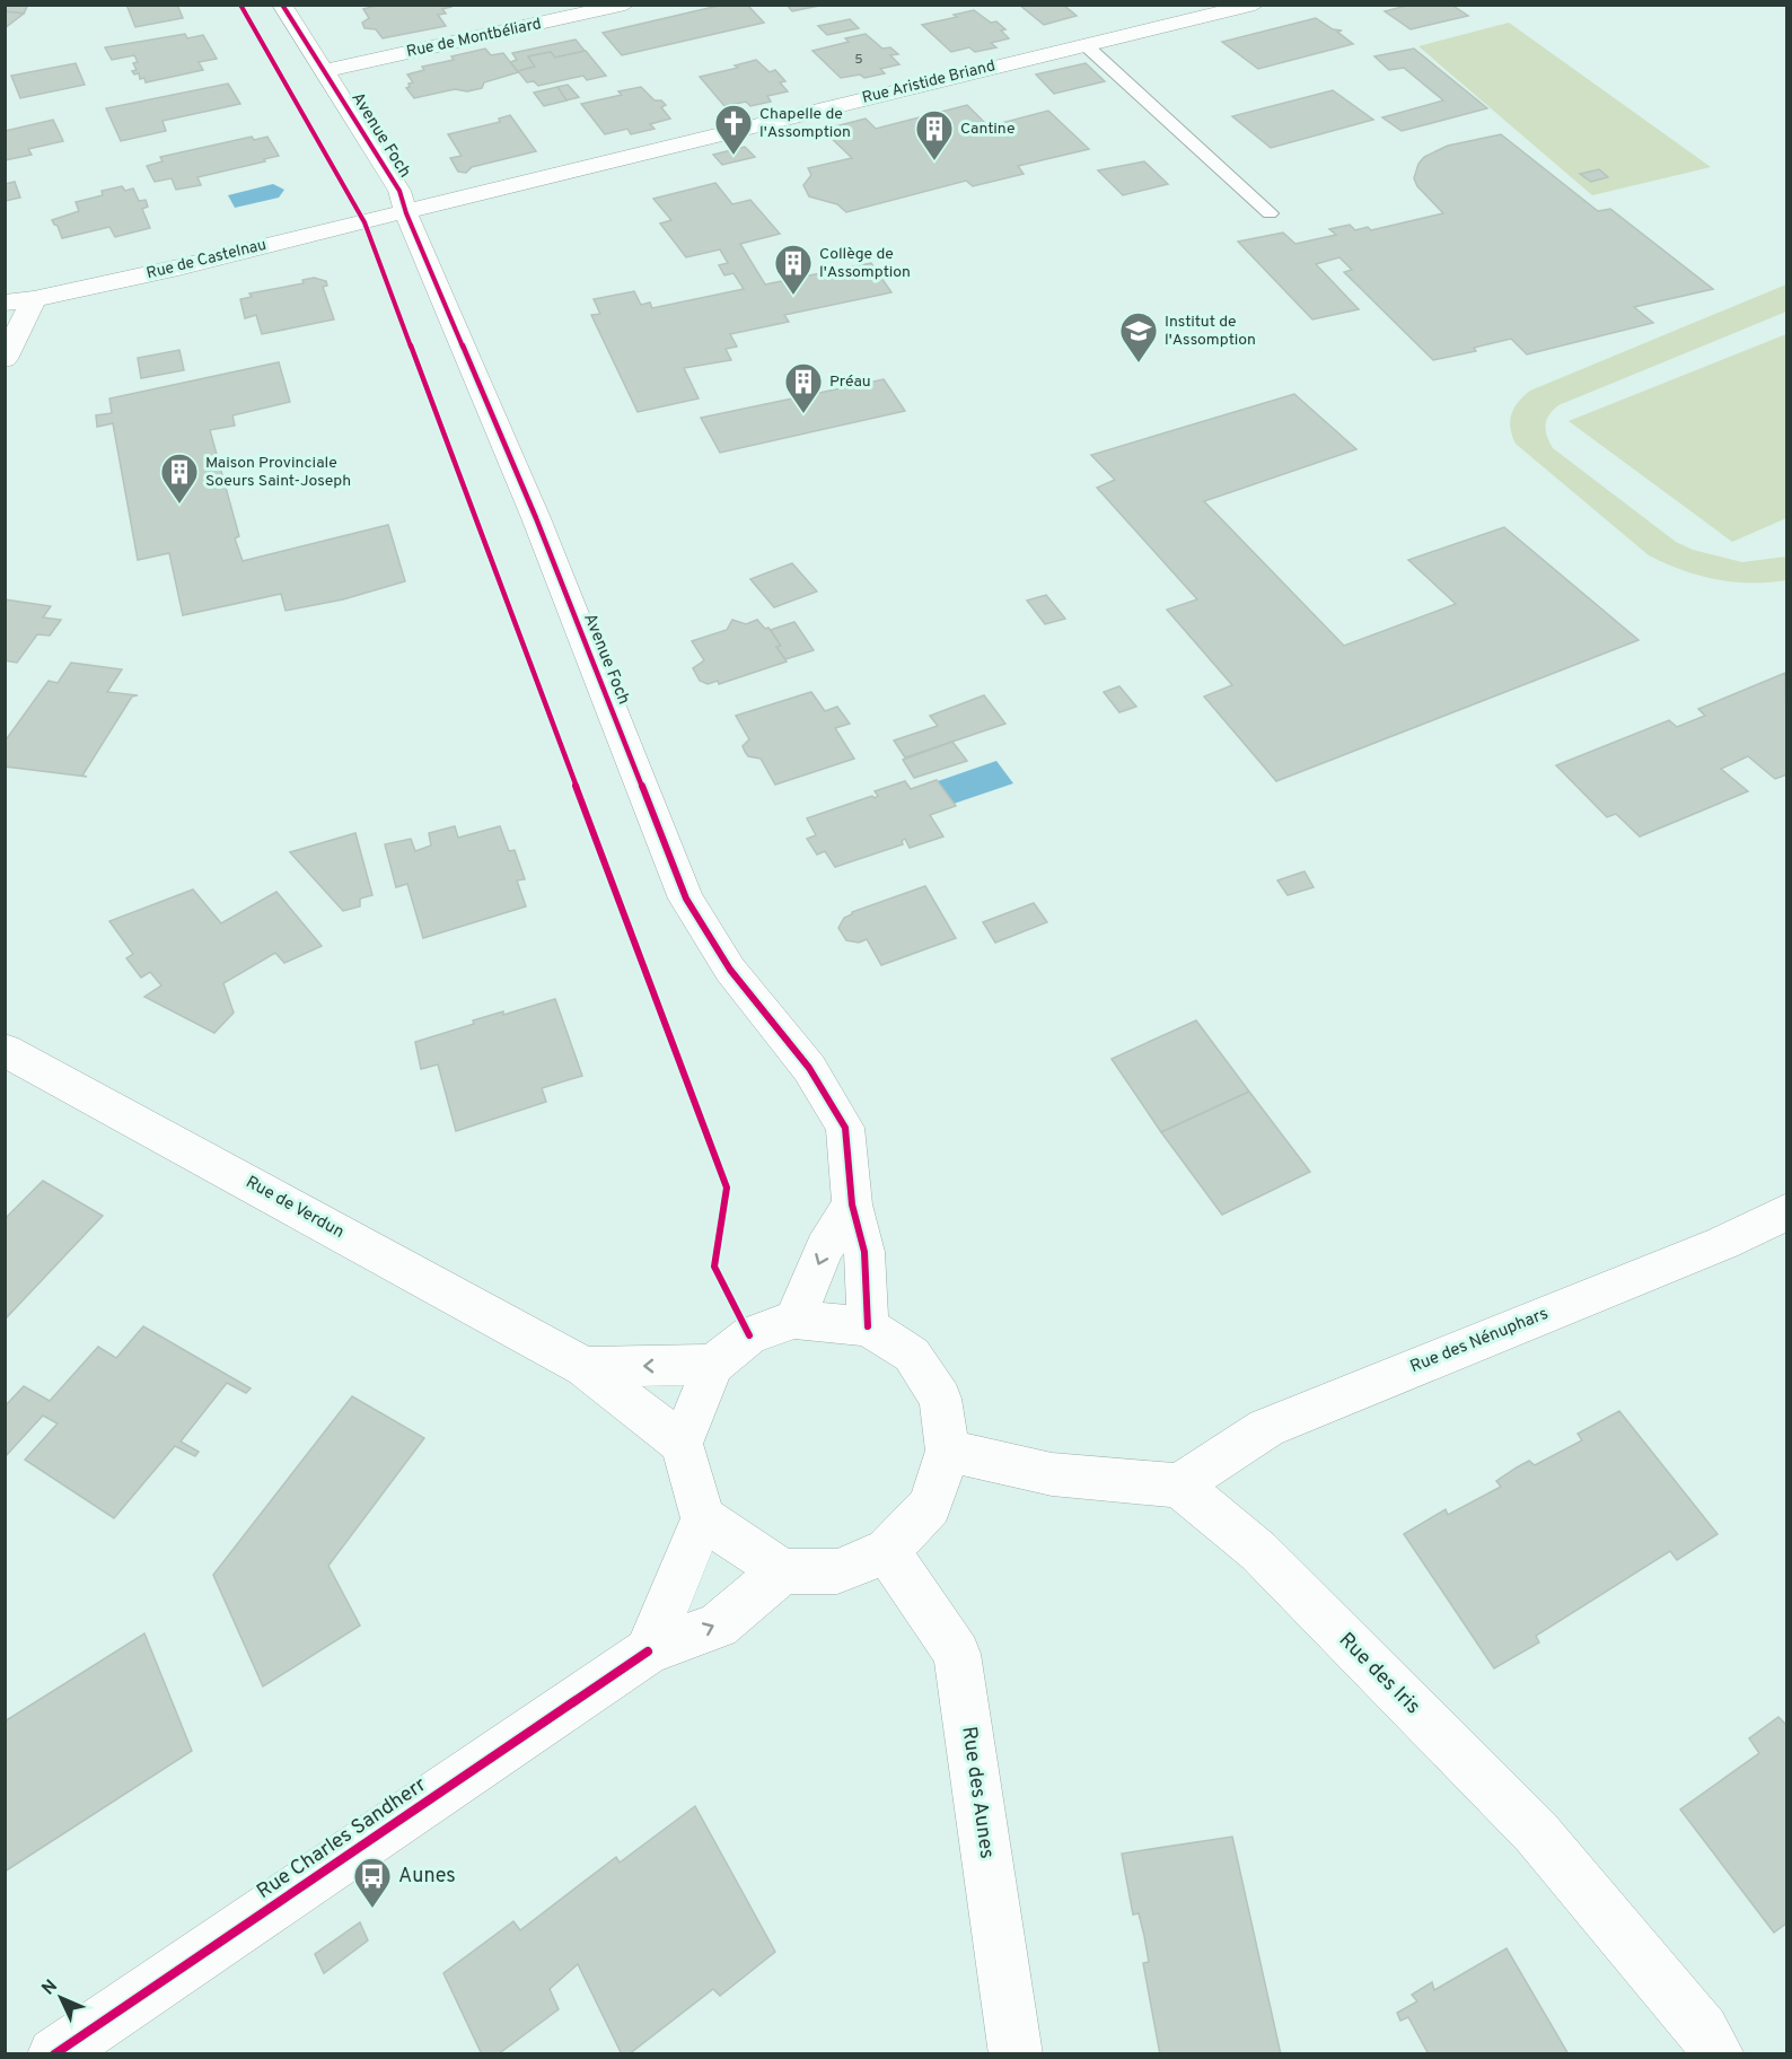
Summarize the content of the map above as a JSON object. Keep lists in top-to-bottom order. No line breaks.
{"streets":{"street":["Rue de Montbéliard","Rue Aristide Briand","Avenue Foch","Rue de Castelnau","Rue de Verdun","Rue des Nénuphars","Rue des Iris","Rue des Aunes","Rue Charles Sandherr"]},"crossings":[["Rue de Montbéliard","Avenue Foch"],["Rue Aristide Briand","Avenue Foch"],["Rue Aristide Briand","Rue de Castelnau"],["Avenue Foch","Rue de Castelnau"],["Rue des Nénuphars","Rue des Iris"]],"places":{"church":["Chapelle de l'Assomption"],"building":["Cantine","Collège de l'Assomption","Préau","Maison Provinciale Soeurs Saint-Joseph"],"school or university":["Institut de l'Assomption"],"bus stop":["Aunes"]},"house_numbers":["5"],"north":"top left"}
